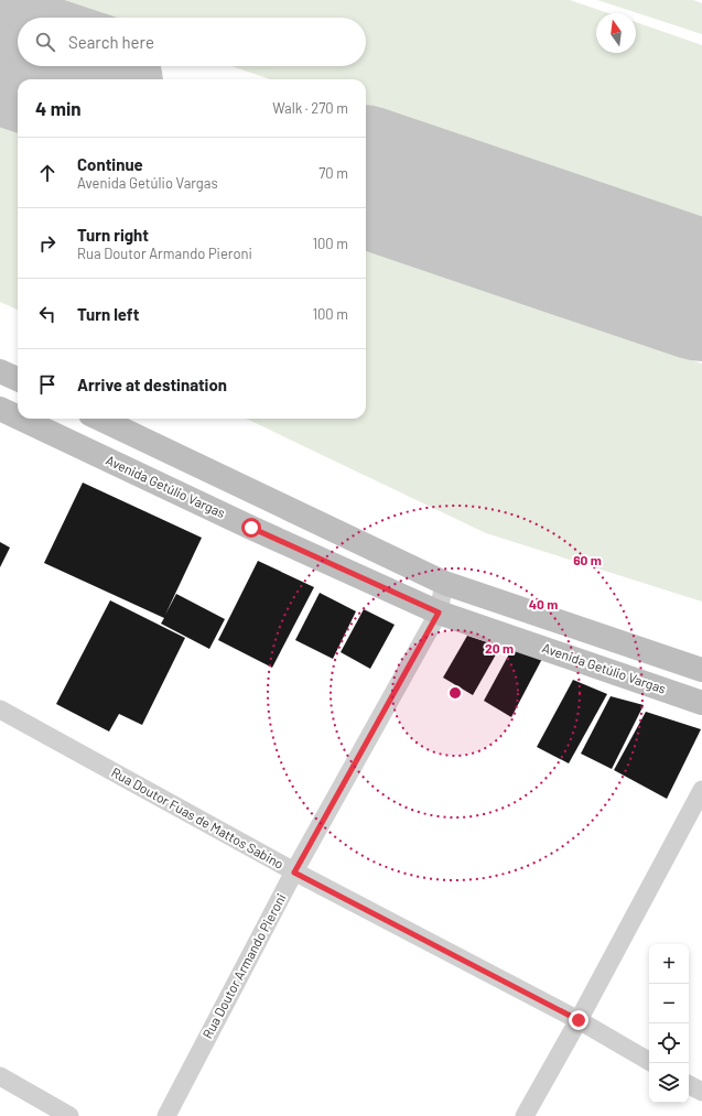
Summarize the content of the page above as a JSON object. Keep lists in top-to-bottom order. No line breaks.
{"streets":{"main road":["Avenida Getúlio Vargas"],"street":["Rua Doutor Fuas de Mattos Sabino","Rua Doutor Armando Pieroni"]},"crossings":[["Avenida Getúlio Vargas","Rua Doutor Armando Pieroni"],["Rua Doutor Fuas de Mattos Sabino","Rua Doutor Armando Pieroni"]],"north":"top","page":{"search":"Search here","heading":["4 min","Walk · 270 m"],"list":[["Continue","Avenida Getúlio Vargas","70 m"],["Turn right","Rua Doutor Armando Pieroni","100 m"],["Turn left","100 m"],"Arrive at destination"],"map_buttons":["+","−"]},"rings":["60 m","40 m","20 m"]}
